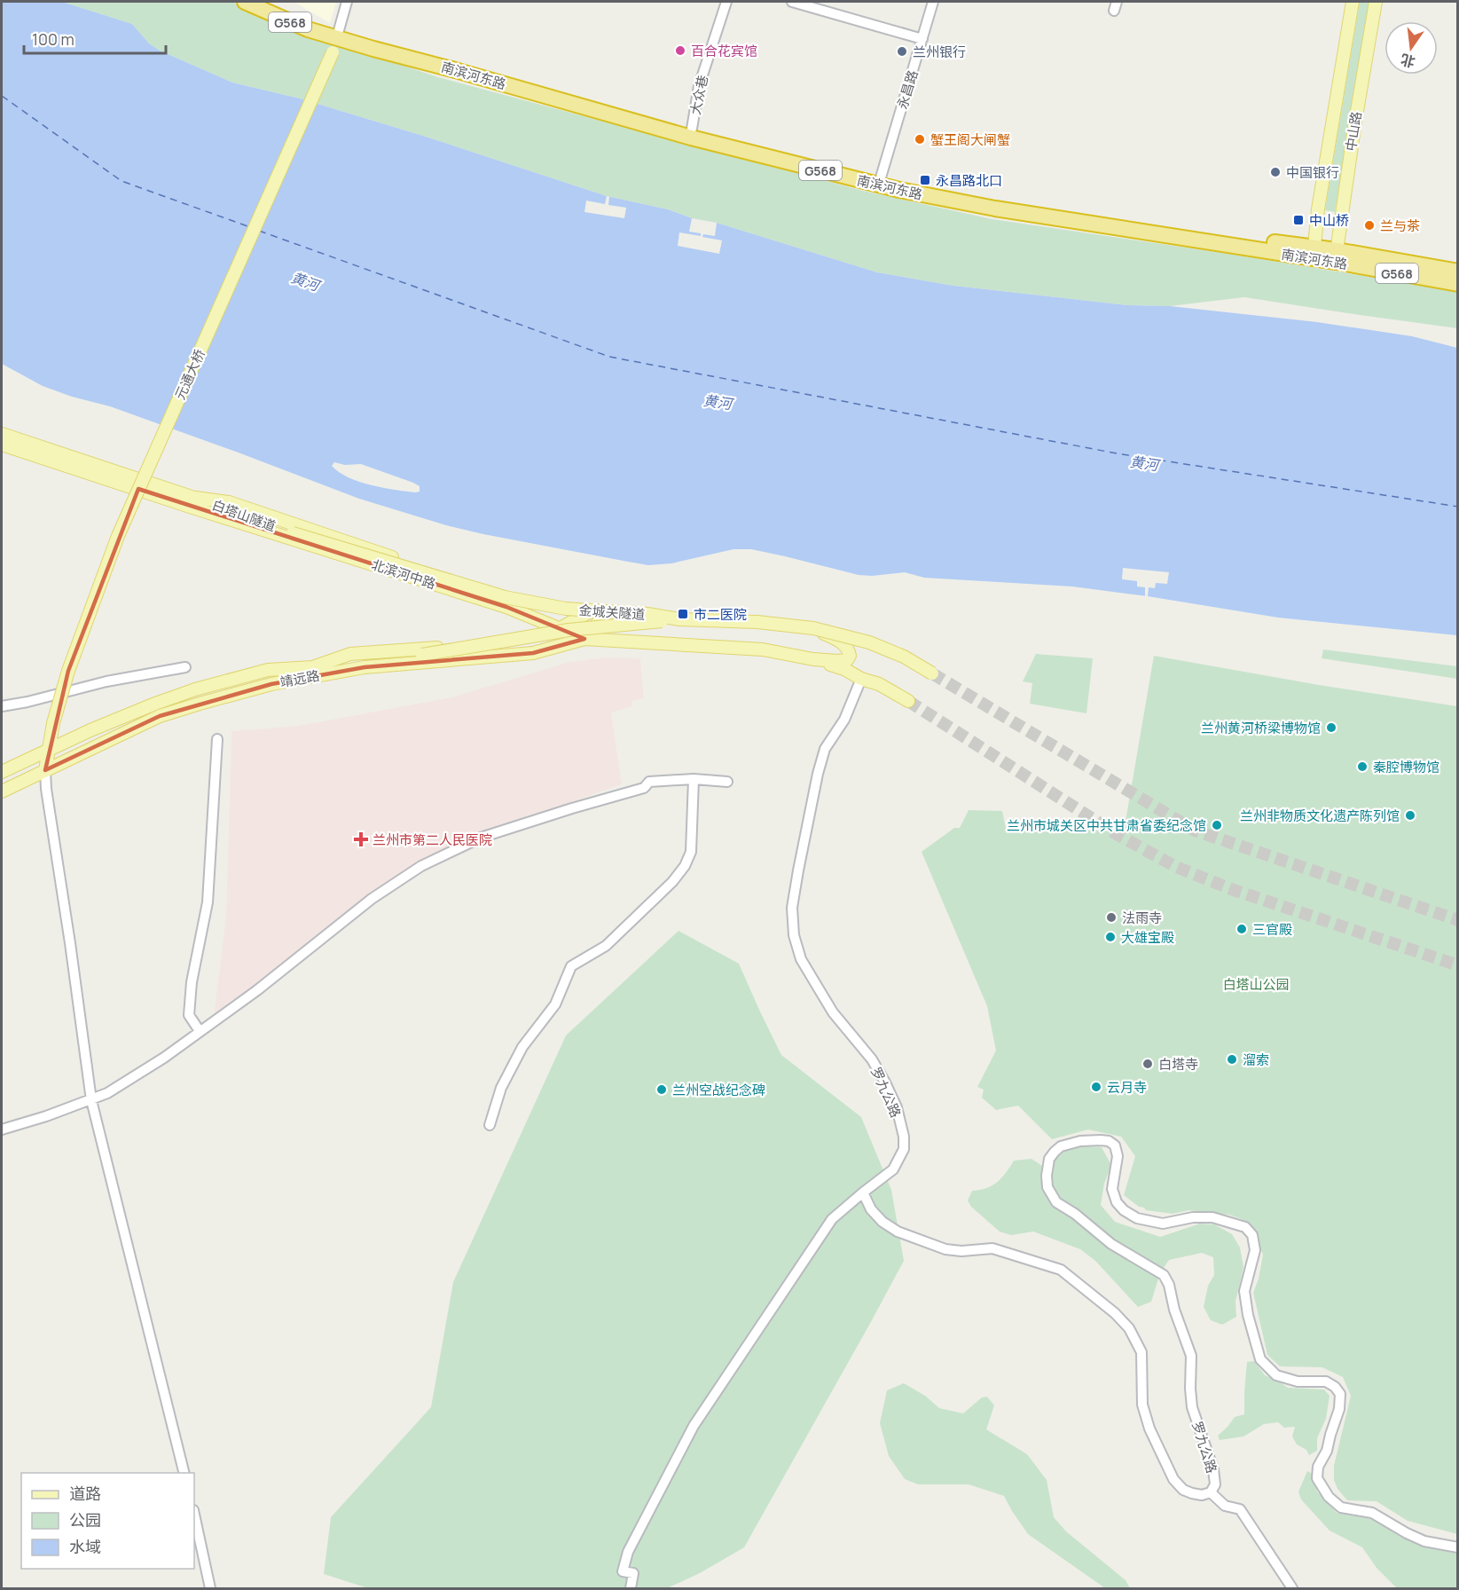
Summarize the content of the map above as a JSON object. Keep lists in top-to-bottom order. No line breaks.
{"streets":{"highway":["G568","南滨河东路"],"main road":["中山路","元通大桥","白塔山隧道","北滨河中路","金城关隧道","靖远路"],"street":["永昌路","大众巷","罗九公路"]},"crossings":[["南滨河东路","永昌路"],["南滨河东路","大众巷"],["南滨河东路","中山路"],["南滨河东路","元通大桥"],["元通大桥","靖远路"],["白塔山隧道","金城关隧道"],["北滨河中路","靖远路"]],"water":["黄河"],"parks":["白塔山公园"],"places":{"other":["百合花宾馆","兰州银行","蟹王阁大闸蟹","中国银行","兰与茶","兰州黄河桥梁博物馆","秦腔博物馆","兰州非物质文化遗产陈列馆","兰州市城关区中共甘肃省委纪念馆","法雨寺","三官殿","大雄宝殿","溜索","白塔寺","云月寺","兰州空战纪念碑"],"transit":["永昌路北口","中山桥","市二医院"],"health":["兰州市第二人民医院"]},"legend":["道路","公园","水域"],"scale_bar":"100 m","north":"bottom"}
